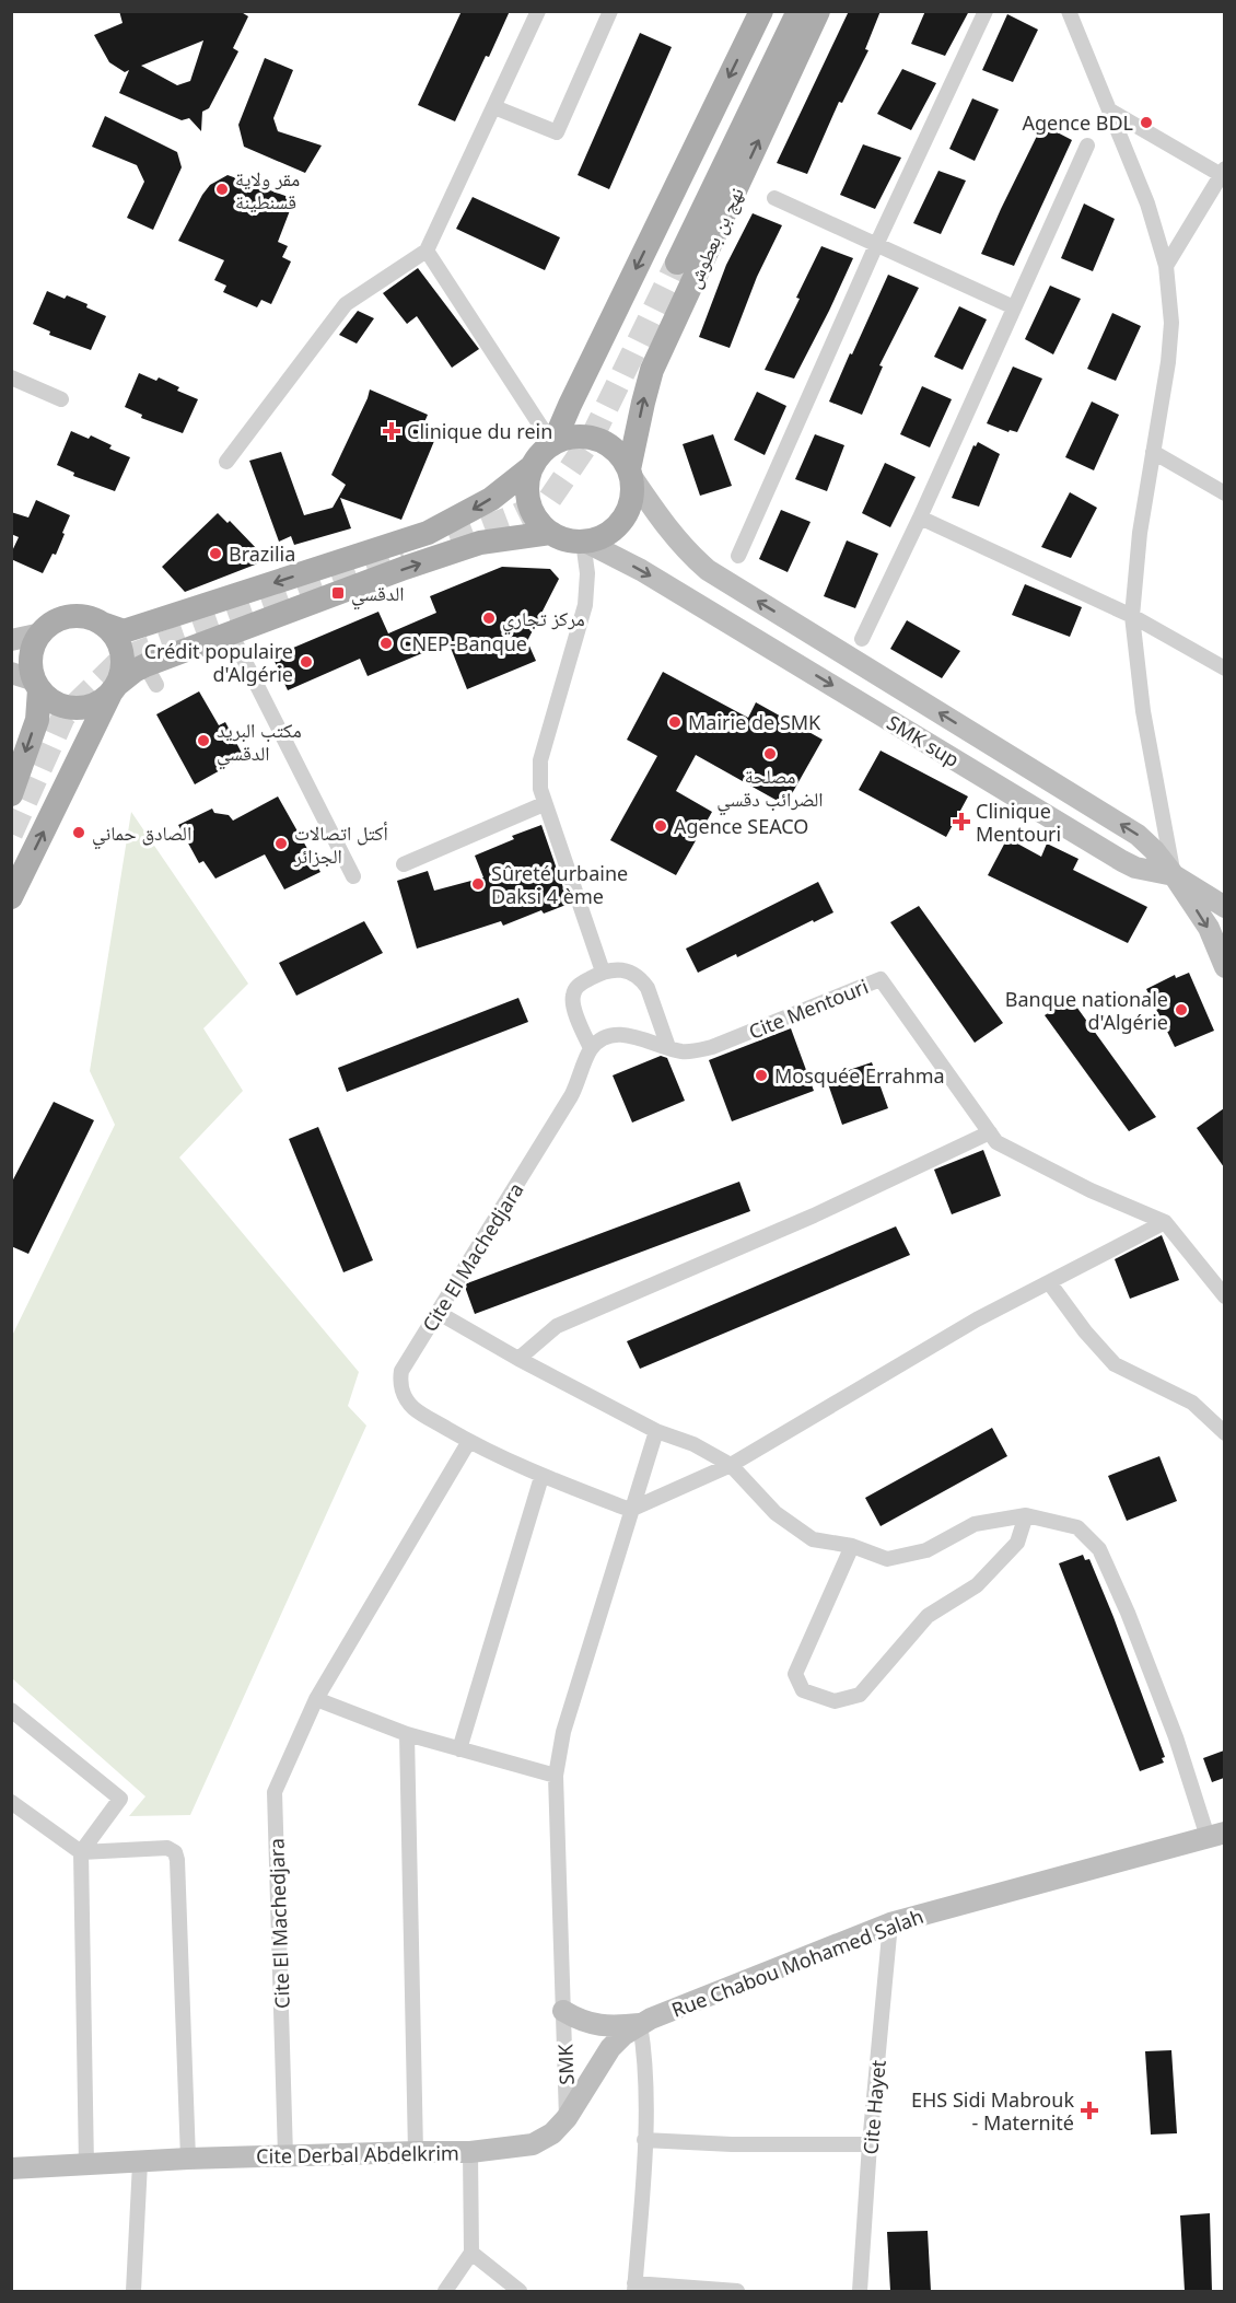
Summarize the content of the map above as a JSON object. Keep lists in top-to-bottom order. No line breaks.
{"streets":{"main road":["نهج بن بعطوش","SMK sup","Rue Chabou Mohamed Salah","Cite Derbal Abdelkrim"],"street":["Cite Mentouri","Cite El Machedjara","SMK","Cite Hayet"]},"crossings":[["نهج بن بعطوش","SMK sup"],["Cite Mentouri","Cite El Machedjara"],["Cite El Machedjara","Cite Derbal Abdelkrim"],["Rue Chabou Mohamed Salah","SMK"],["Rue Chabou Mohamed Salah","Cite Hayet"],["Rue Chabou Mohamed Salah","Cite Derbal Abdelkrim"],["SMK","Cite Derbal Abdelkrim"]],"places":{"other":["Agence BDL","مقر ولاية قسنطينة","Brazilia","مركز تجاري","CNEP-Banque","Crédit populaire d'Algérie","Mairie de SMK","مكتب البريد الدقسي","مصلحة الضرائب دقسي","Agence SEACO","الصادق حماني","أكتل اتصالات الجزائر","Sûreté urbaine Daksi 4 ème","Banque nationale d'Algérie","Mosquée Errahma"],"health":["Clinique du rein","Clinique Mentouri","EHS Sidi Mabrouk - Maternité"],"transit":["الدقسي"]}}
